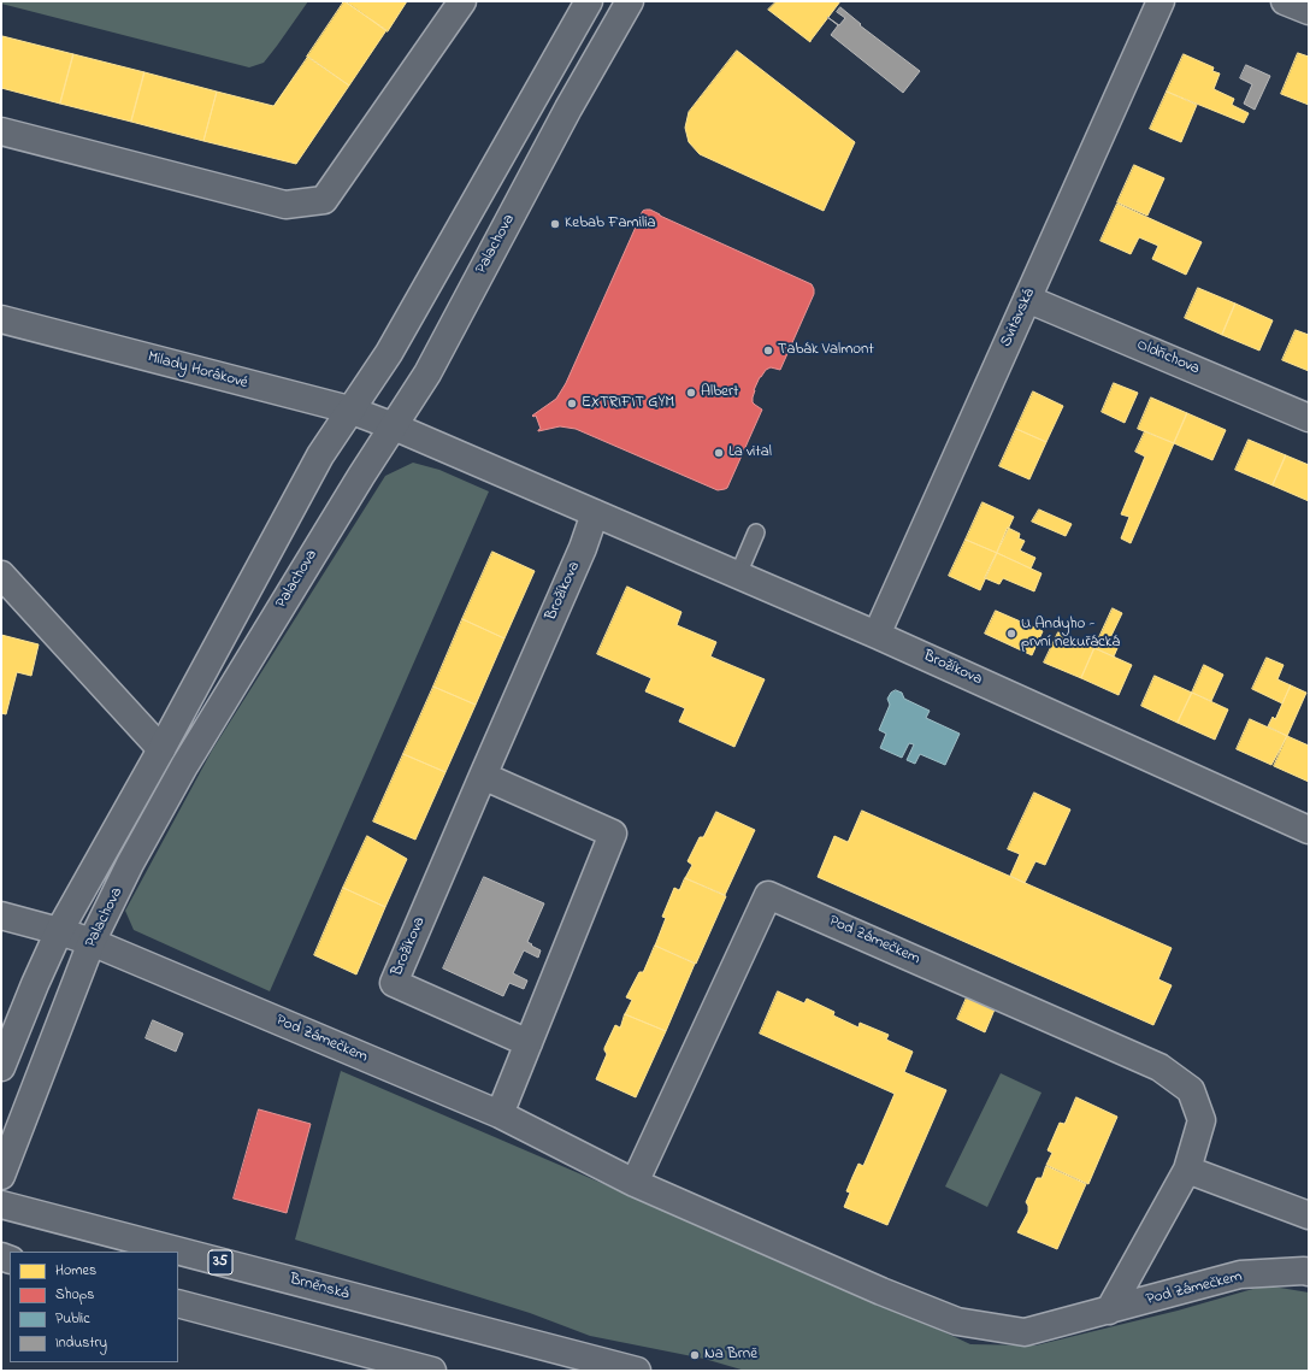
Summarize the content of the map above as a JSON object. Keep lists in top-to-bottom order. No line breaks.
{"streets":{"street":["Palachova","Svitavská","Oldřichova","Milady Horákové","Brožíkova","Pod Zámečkem","35","Brněnská"]},"crossings":[["Palachova","Milady Horákové"],["Palachova","Brožíkova"],["Palachova","Pod Zámečkem"],["Svitavská","Oldřichova"],["Svitavská","Brožíkova"],["Milady Horákové","Brožíkova"]],"places":["Kebab Familia","Tabák Valmont","Albert","EXTRIFIT GYM","La vital","U Andyho - první nekuřácká","Na Brně"],"legend":["Homes","Shops","Public","Industry"]}
